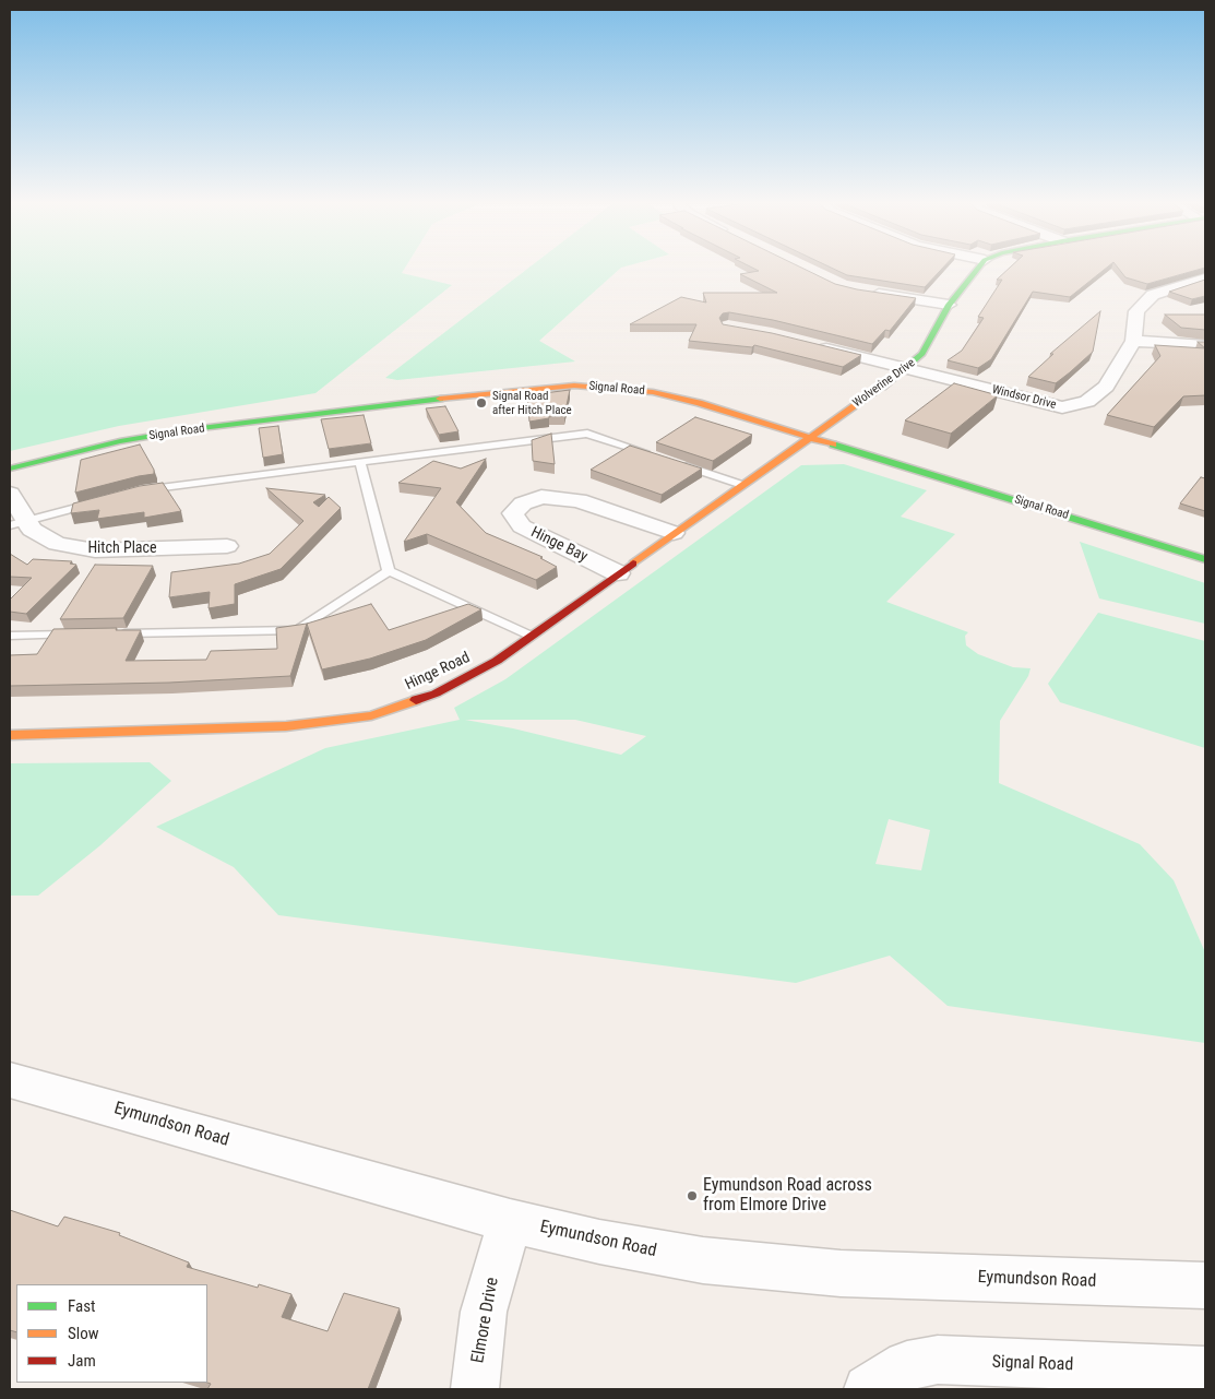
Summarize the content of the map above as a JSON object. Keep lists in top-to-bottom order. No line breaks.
{"streets":{"street":["Wolverine Drive","Signal Road","Windsor Drive","Hinge Bay","Hitch Place","Hinge Road","Eymundson Road","Elmore Drive"]},"crossings":[["Wolverine Drive","Signal Road"],["Wolverine Drive","Windsor Drive"],["Wolverine Drive","Hinge Road"],["Signal Road","Hinge Road"],["Hinge Bay","Hinge Road"],["Eymundson Road","Elmore Drive"]],"places":["Signal Road after Hitch Place","Eymundson Road across from Elmore Drive"],"legend":["Fast","Slow","Jam"]}
